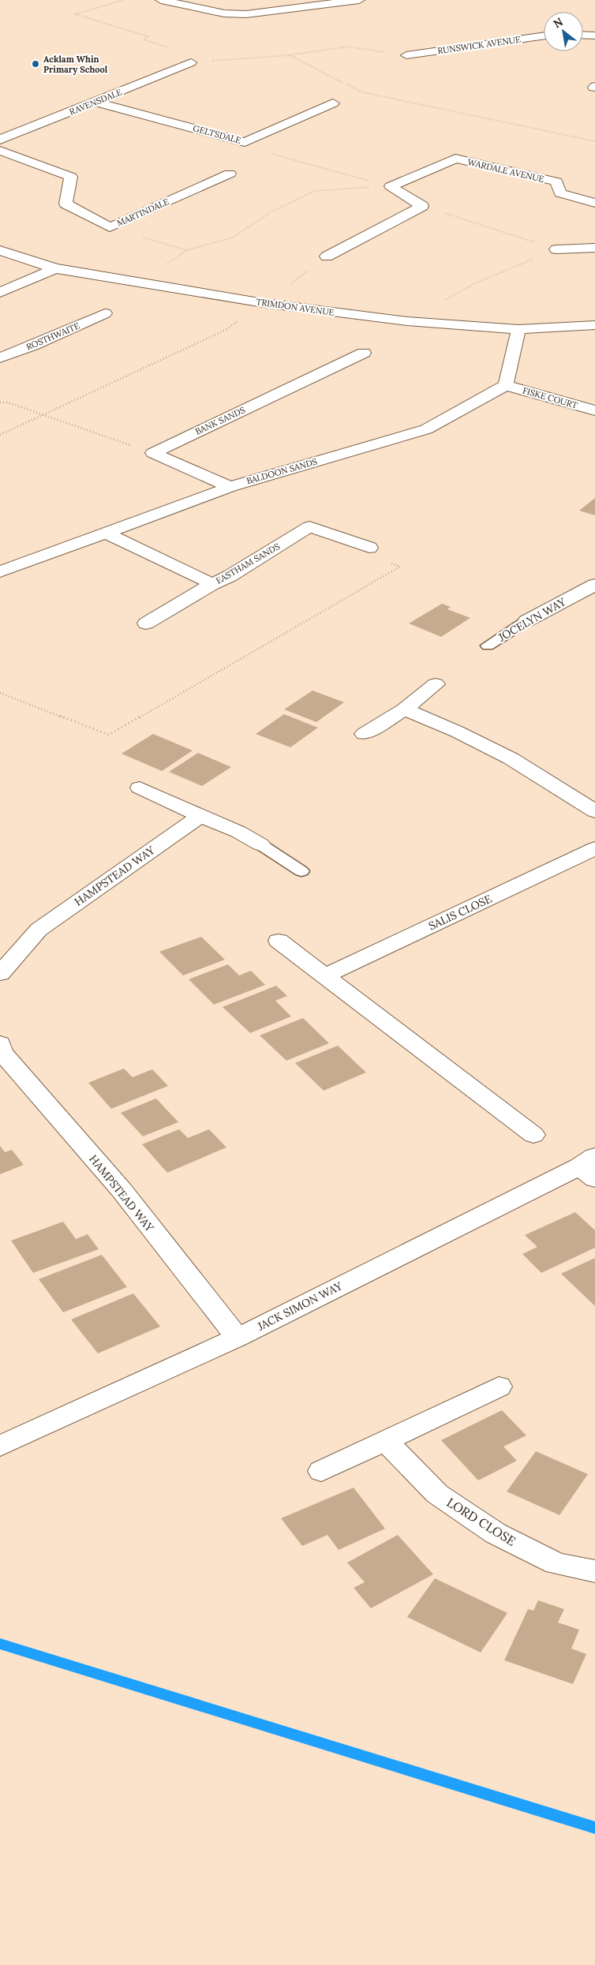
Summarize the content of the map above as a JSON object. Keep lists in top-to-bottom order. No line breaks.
{"streets":{"street":["RUNSWICK AVENUE","RAVENSDALE","GELTSDALE","WARDALE AVENUE","MARTINDALE","TRIMDON AVENUE","ROSTHWAITE","FISKE COURT","BANK SANDS","BALDOON SANDS","EASTHAM SANDS","JOCELYN WAY","HAMPSTEAD WAY","SALIS CLOSE","JACK SIMON WAY","LORD CLOSE"]},"crossings":[["RAVENSDALE","GELTSDALE"],["FISKE COURT","BALDOON SANDS"],["BALDOON SANDS","EASTHAM SANDS"],["HAMPSTEAD WAY","JACK SIMON WAY"]],"places":["Acklam Whin Primary School"],"north":"top left"}
